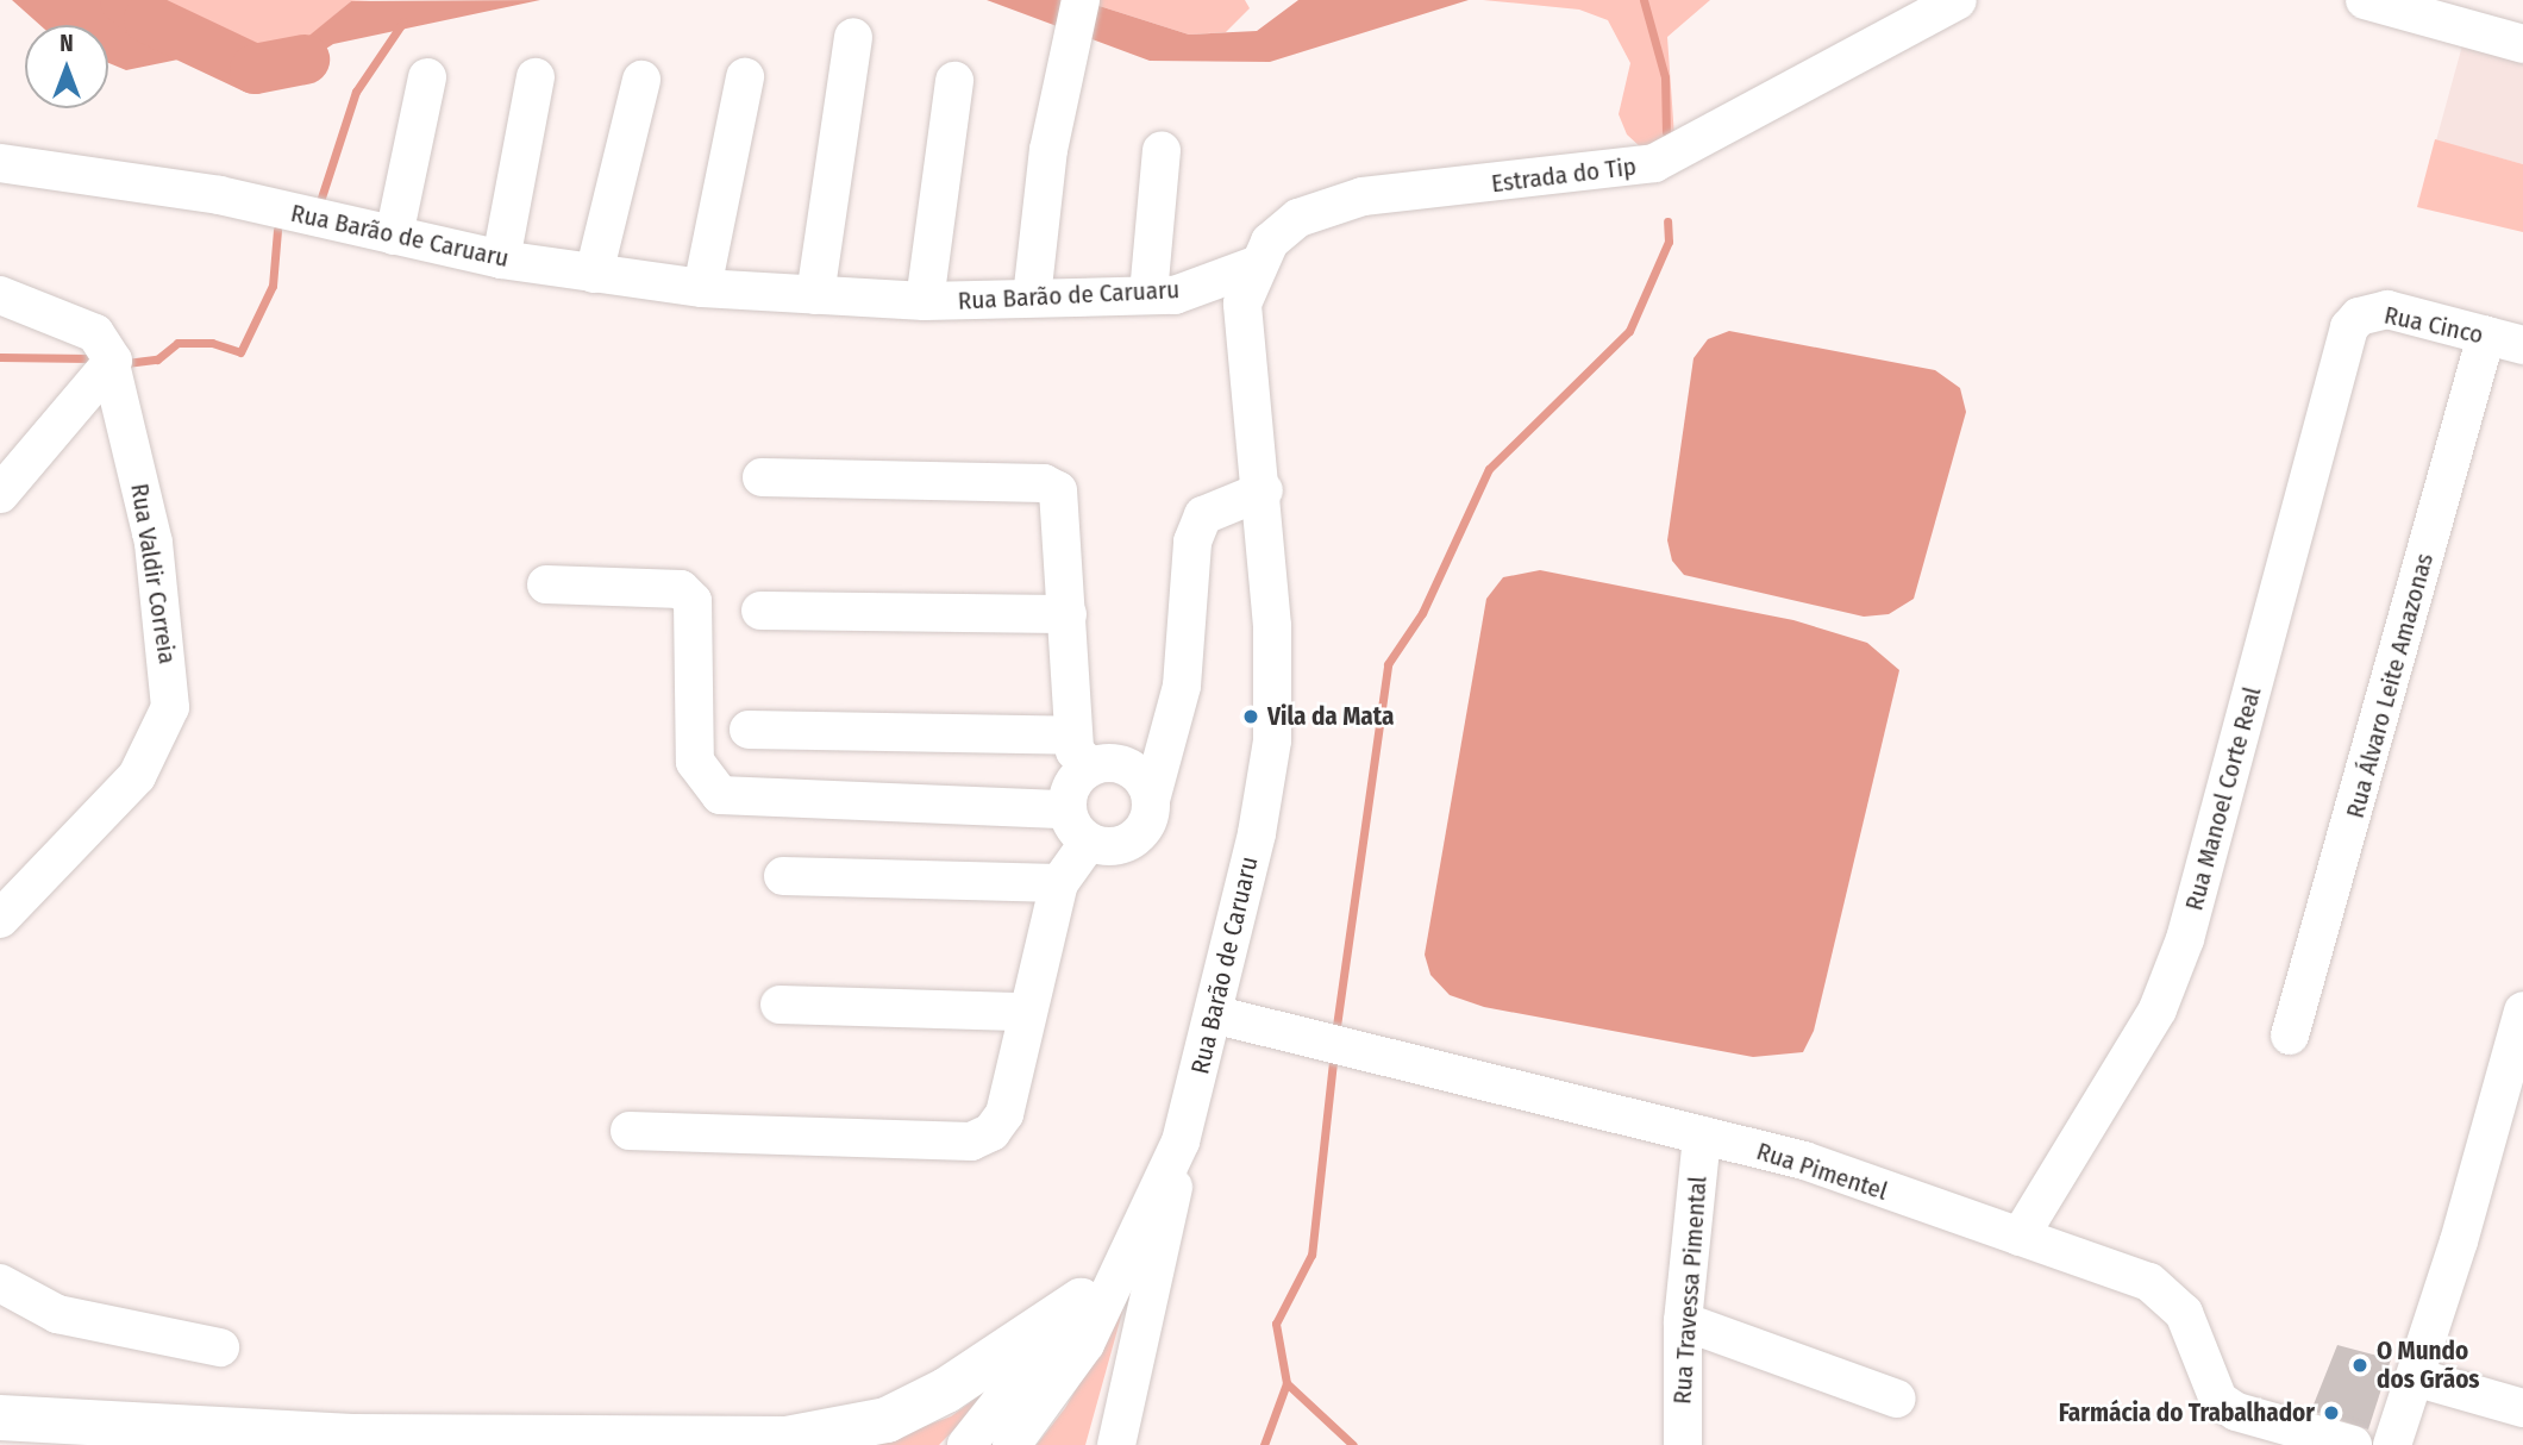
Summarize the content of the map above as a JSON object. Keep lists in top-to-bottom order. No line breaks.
{"streets":{"street":["Estrada do Tip","Rua Barão de Caruaru","Rua Cinco","Rua Valdir Correia","Rua Álvaro Leite Amazonas","Rua Manoel Corte Real","Rua Pimentel","Rua Travessa Pimental"]},"crossings":[["Estrada do Tip","Rua Barão de Caruaru"],["Rua Barão de Caruaru","Rua Pimentel"],["Rua Cinco","Rua Álvaro Leite Amazonas"],["Rua Cinco","Rua Manoel Corte Real"],["Rua Manoel Corte Real","Rua Pimentel"],["Rua Pimentel","Rua Travessa Pimental"]],"places":["Vila da Mata","O Mundo dos Grãos","Farmácia do Trabalhador"],"north":"top"}
